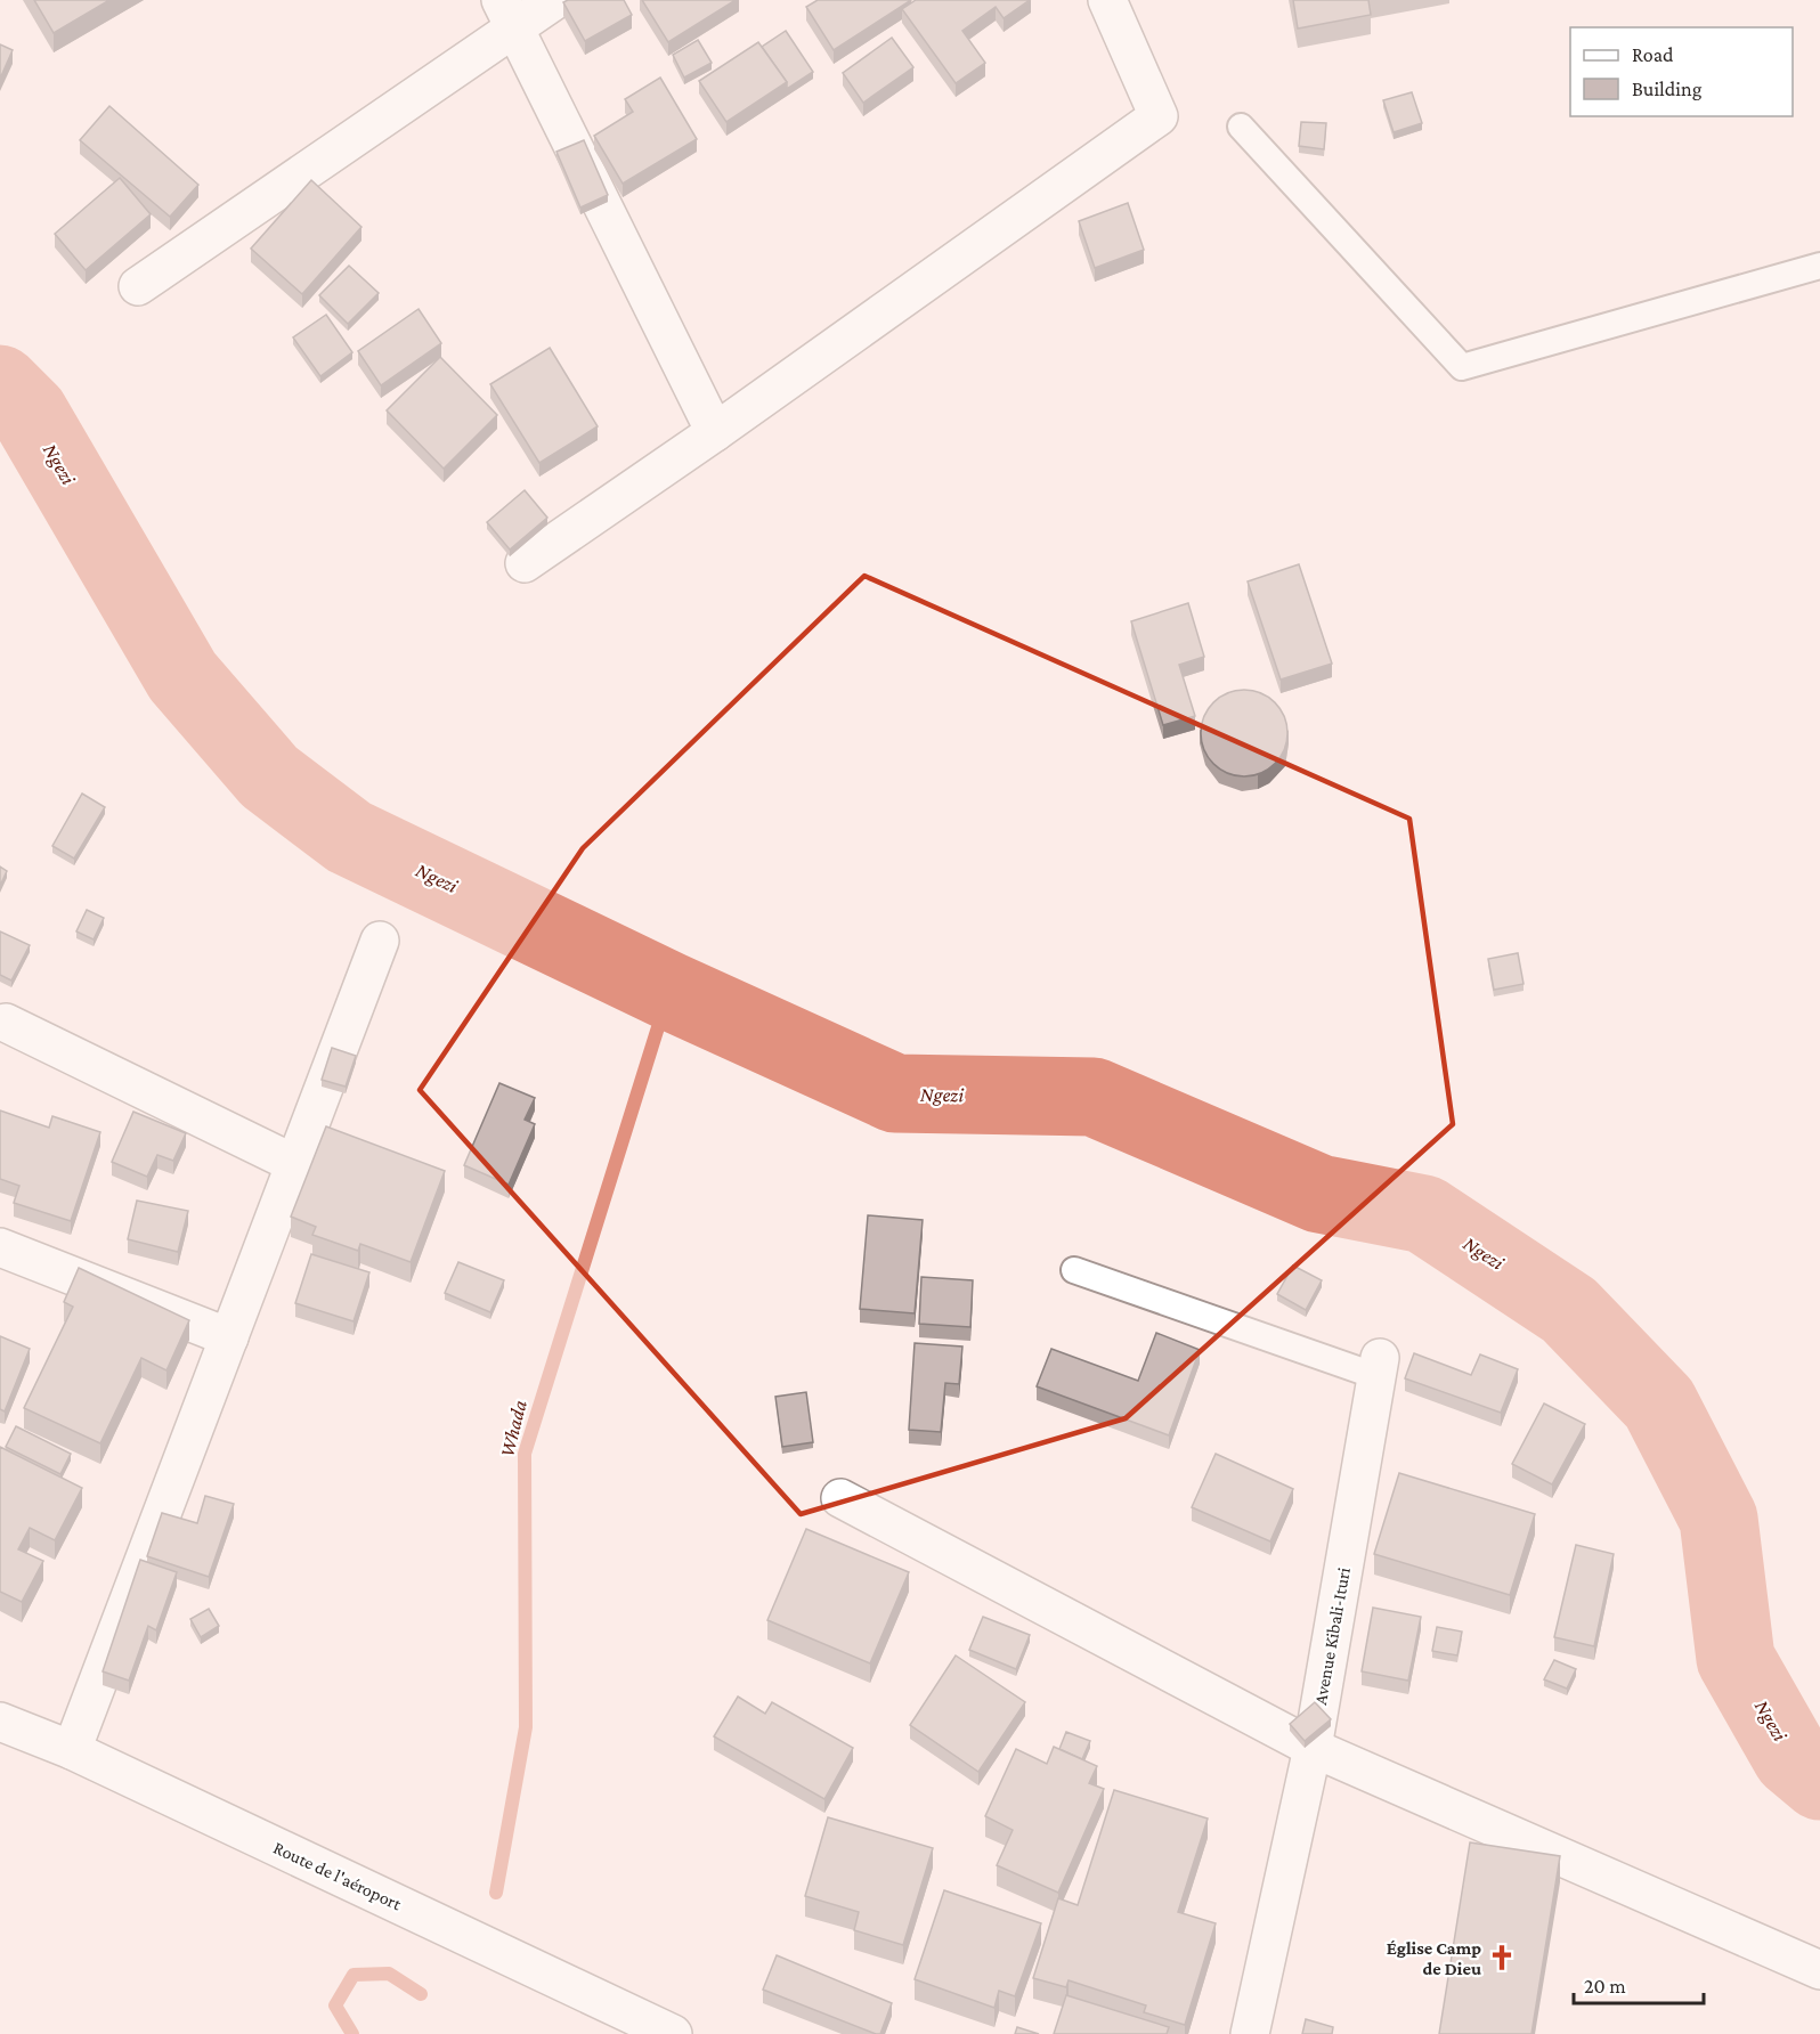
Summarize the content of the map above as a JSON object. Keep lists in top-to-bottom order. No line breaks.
{"streets":{"street":["Avenue Kibali-Ituri","Route de l'aéroport"]},"water":["Ngezi","Whada"],"places":{"church":["Église Camp de Dieu"]},"legend":["Road","Building"],"scale_bar":"20 m"}
